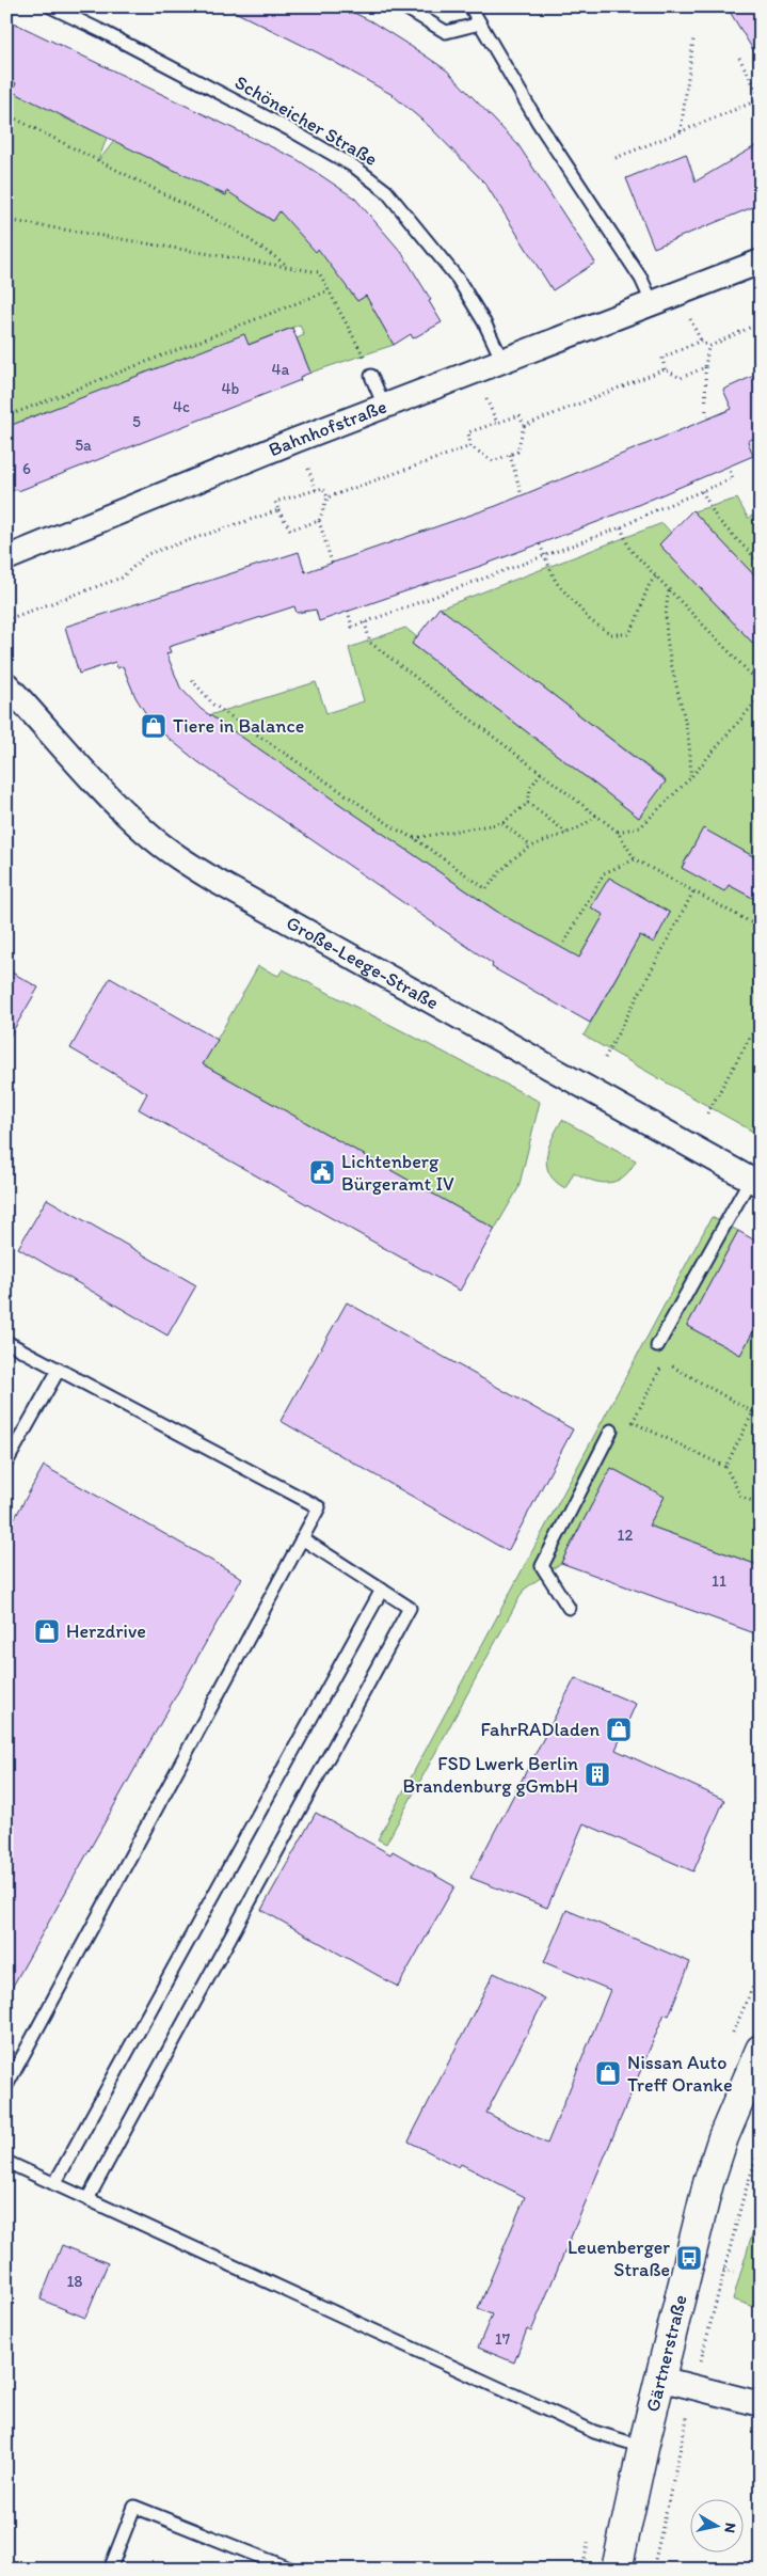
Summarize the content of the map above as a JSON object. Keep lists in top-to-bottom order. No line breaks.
{"streets":{"street":["Bahnhofstraße","Große-Leege-Straße","Gärtnerstraße"],"lane":["Schöneicher Straße"]},"crossings":[["Schöneicher Straße","Bahnhofstraße"]],"places":{"shop":["Tiere in Balance","Herzdrive","FahrRADladen","Nissan Auto Treff Oranke"],"public building":["Lichtenberg Bürgeramt IV"],"building":["FSD Lwerk Berlin Brandenburg gGmbH"],"bus stop":["Leuenberger Straße"]},"house_numbers":["4a","4b","4c","5","5a","6","12","11","18","17"],"north":"right"}
